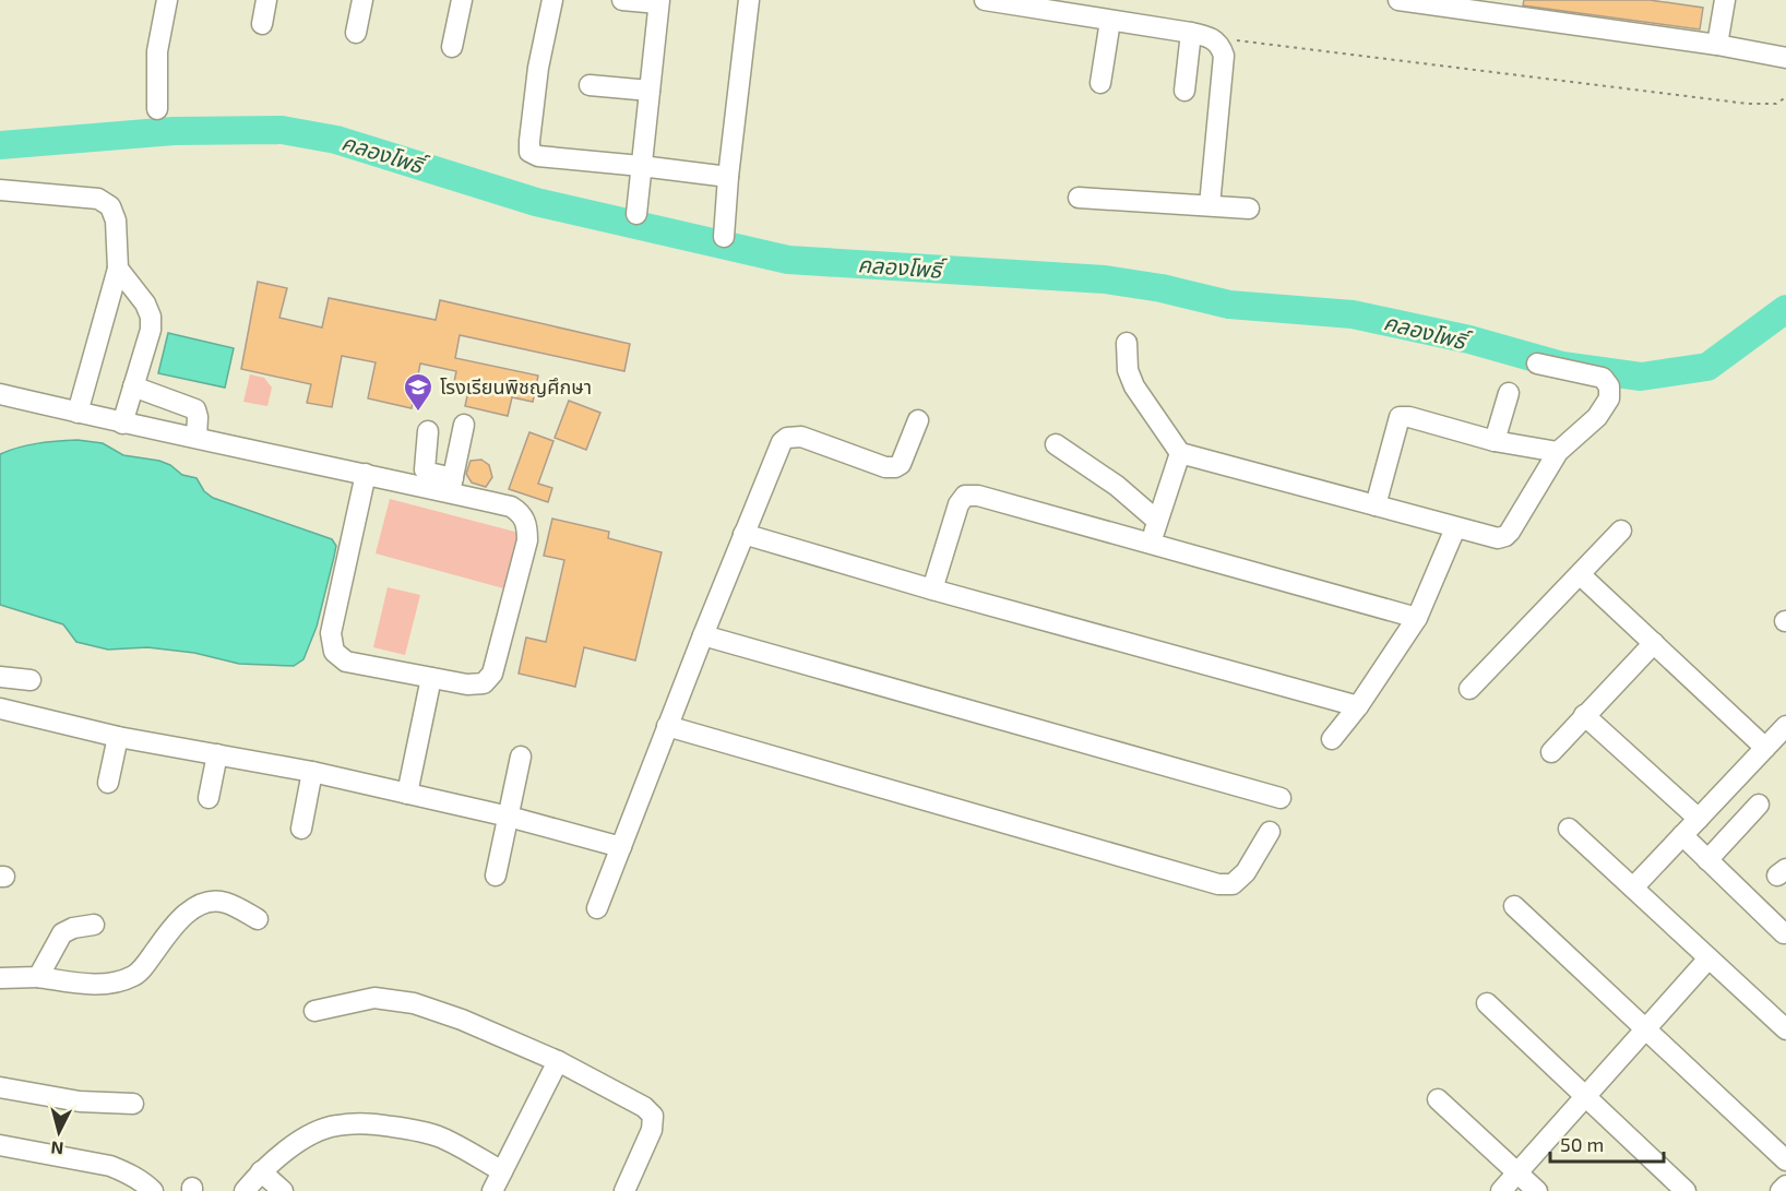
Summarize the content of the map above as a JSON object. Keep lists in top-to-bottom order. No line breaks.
{"water":["คลองโพธิ์"],"places":{"school or university":["โรงเรียนพิชญศึกษา"]},"scale_bar":"50 m","north":"bottom"}
